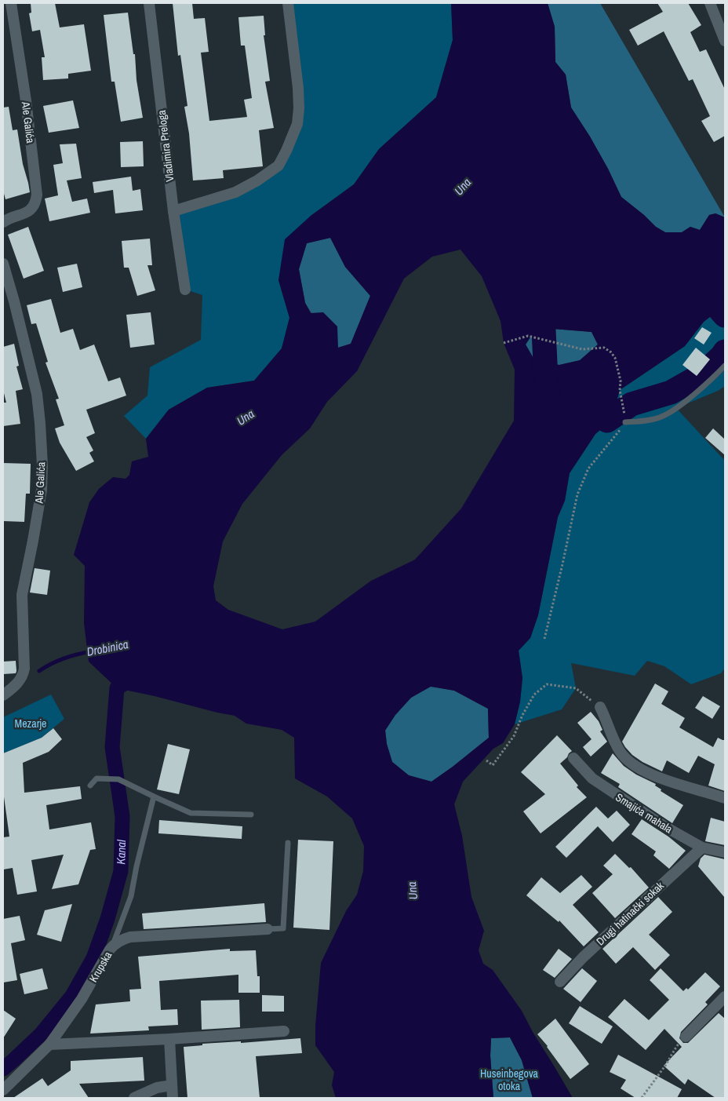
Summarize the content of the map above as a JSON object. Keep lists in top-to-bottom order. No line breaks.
{"streets":{"street":["Ale Galića","Vladimira Preloga","Smajića mahala","Drugi hatinački sokak","Krupska"]},"crossings":[["Smajića mahala","Drugi hatinački sokak"]],"water":["Una","Drobinica","Kanal"],"parks":["Mezarje","Huseinbegova otoka"]}
